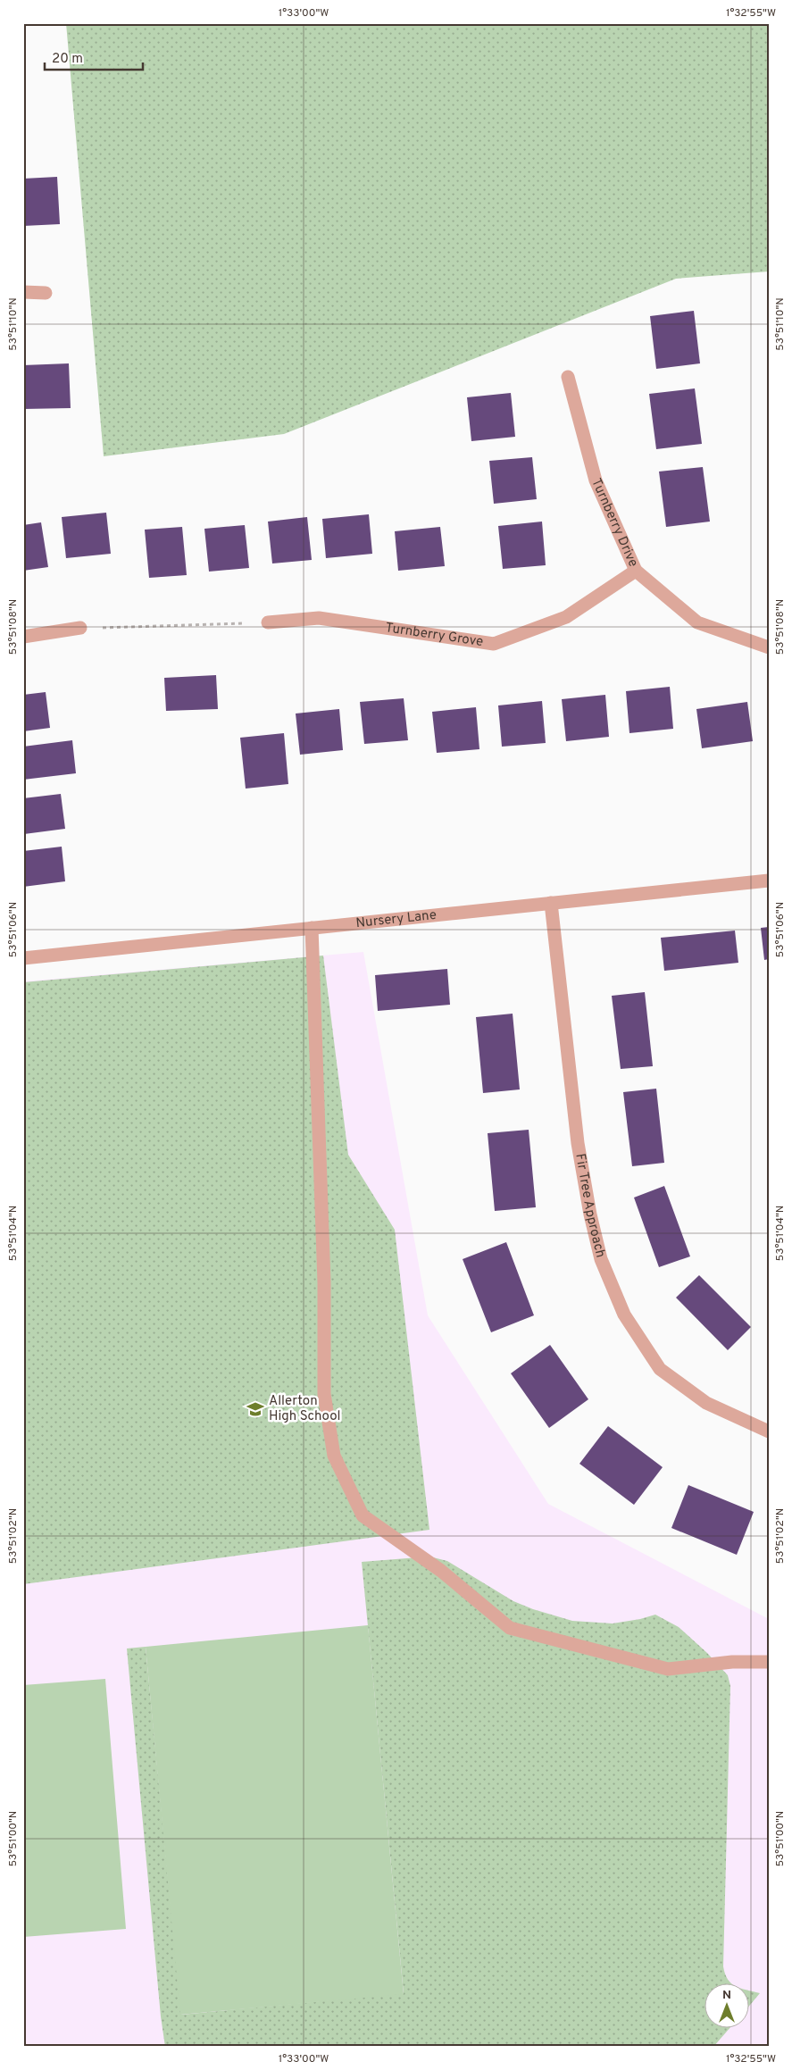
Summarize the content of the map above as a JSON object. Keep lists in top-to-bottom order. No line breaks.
{"streets":{"street":["Turnberry Drive","Turnberry Grove","Nursery Lane","Fir Tree Approach"]},"crossings":[["Turnberry Drive","Turnberry Grove"],["Nursery Lane","Fir Tree Approach"]],"places":{"school or university":["Allerton High School"]},"scale_bar":"20 m","north":"top","coordinates":["1°33'00\"W","1°32'55\"W","53°51'10\"N","53°51'08\"N","53°51'06\"N","53°51'04\"N","53°51'02\"N","53°51'00\"N"]}
